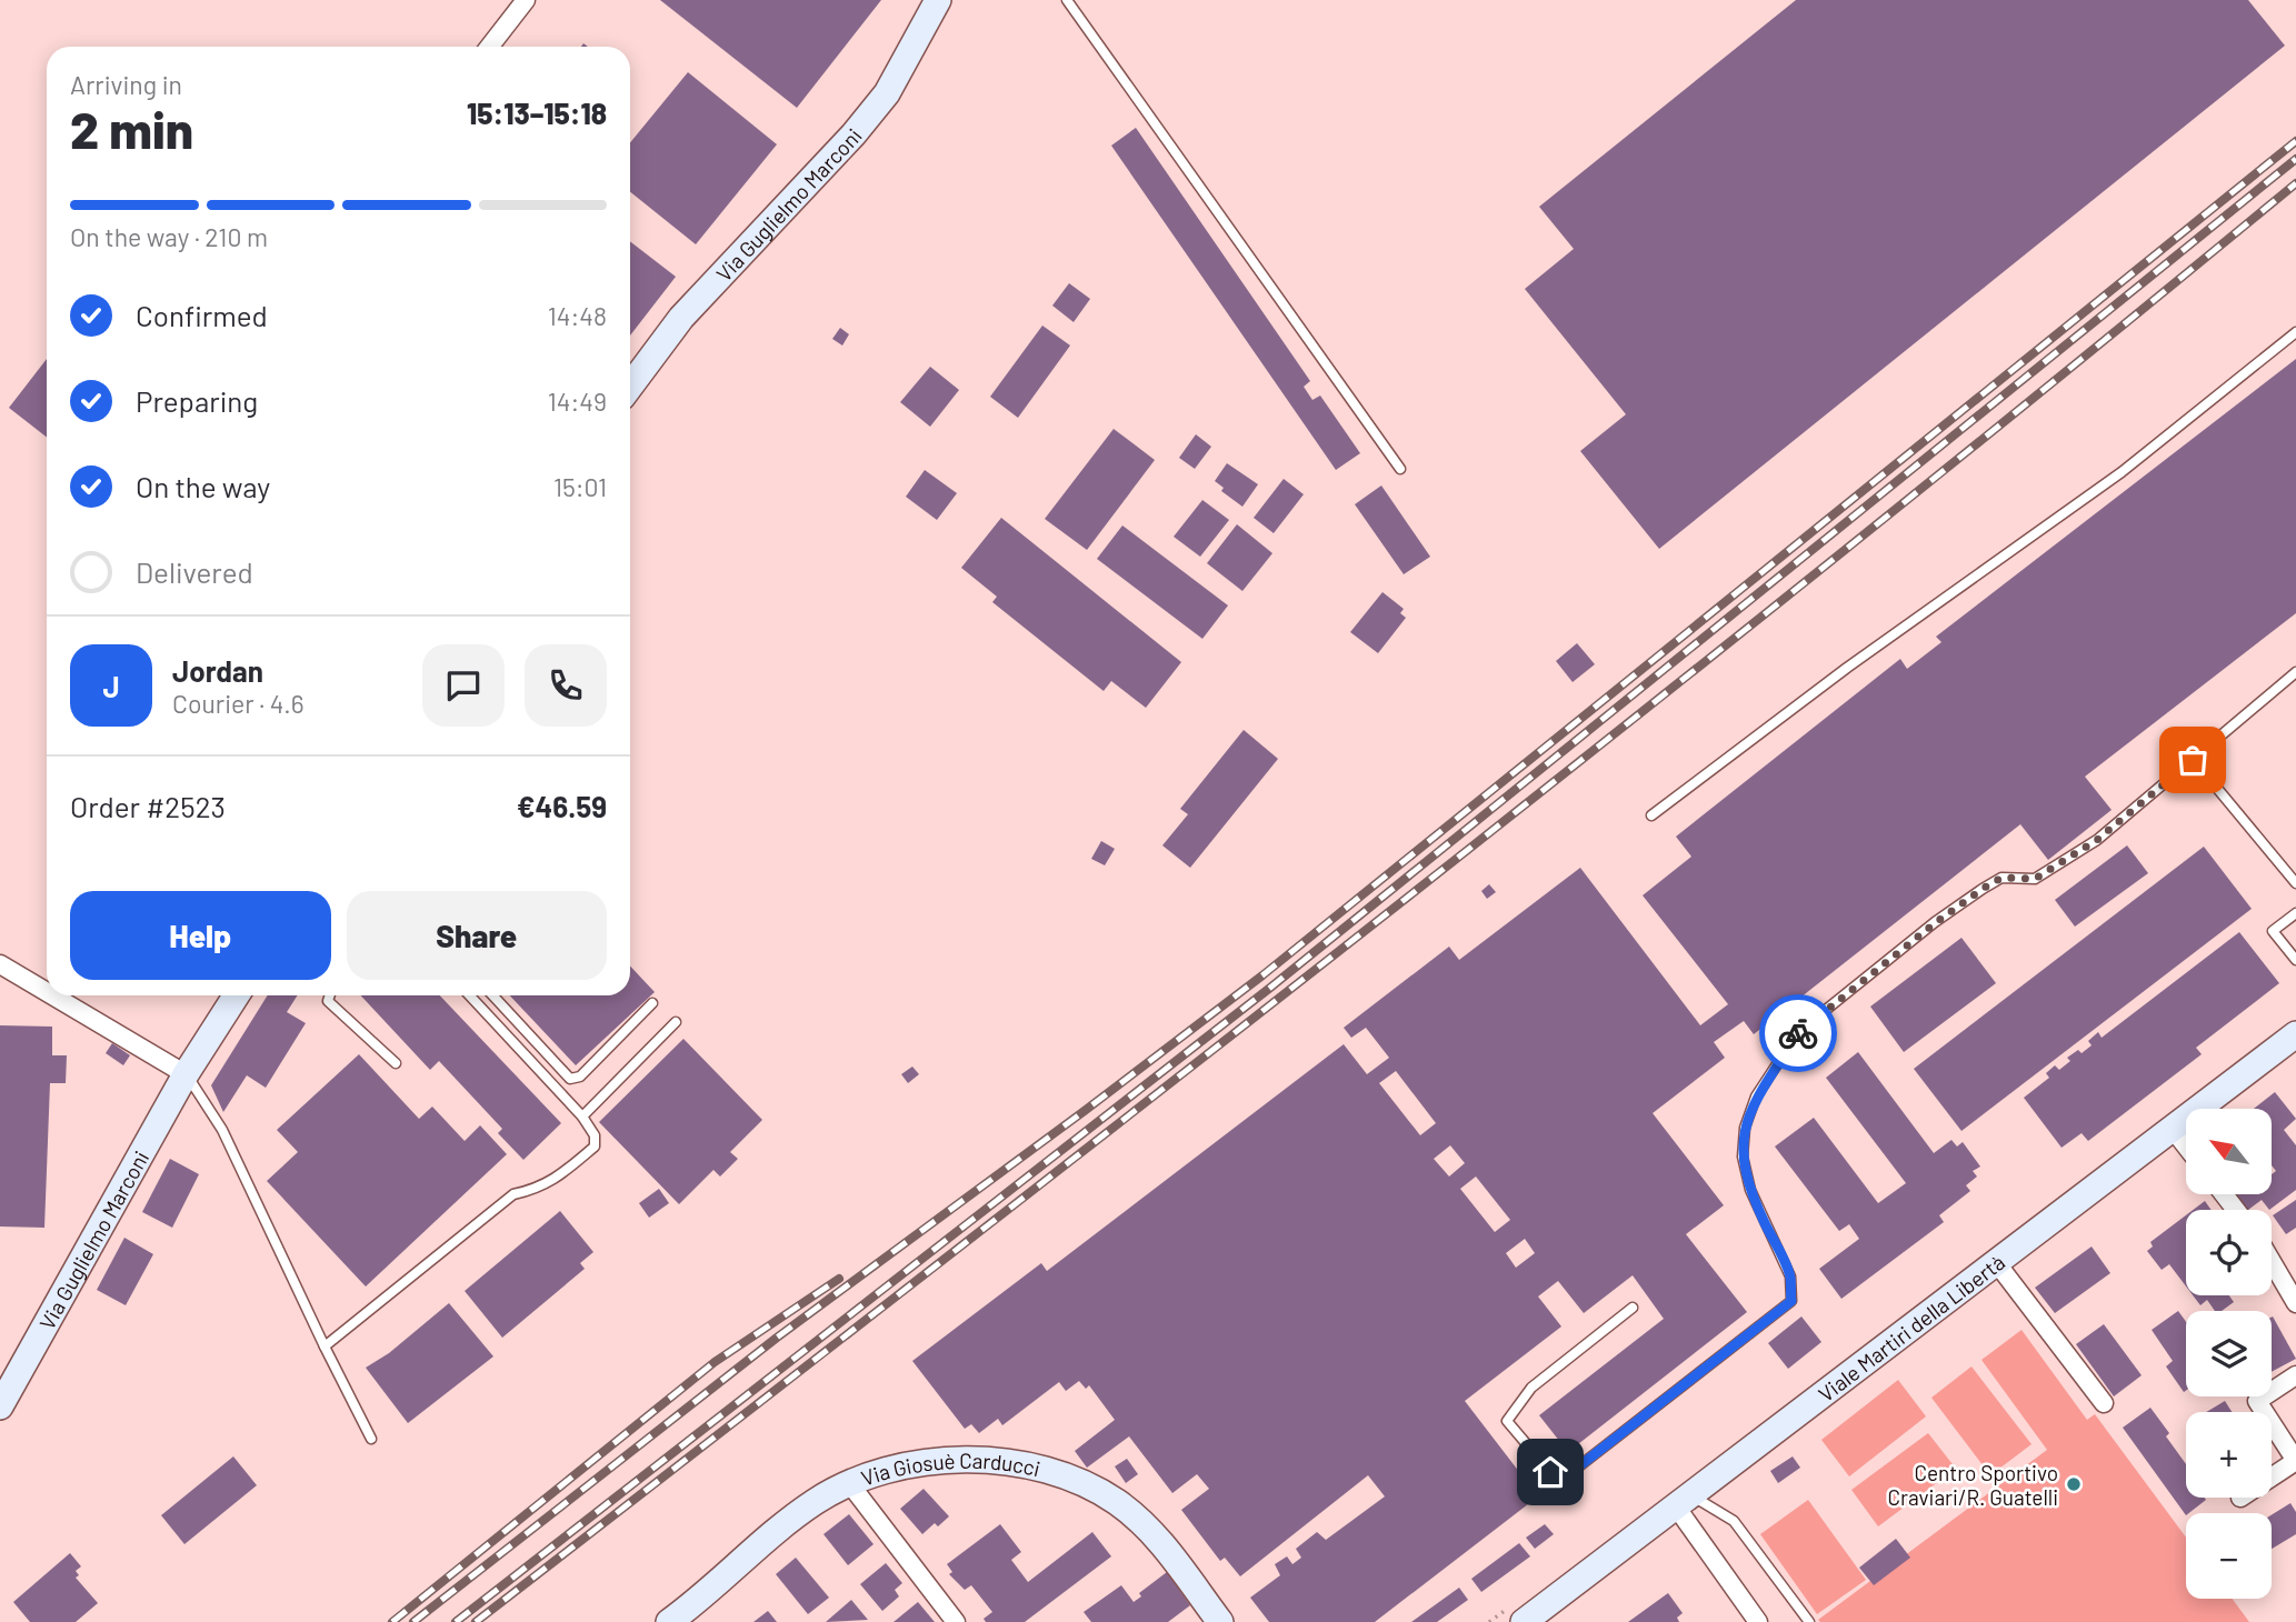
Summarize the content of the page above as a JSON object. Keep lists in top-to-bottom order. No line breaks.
{"streets":{"street":["Via Guglielmo Marconi","Viale Martiri della Libertà","Via Giosuè Carducci"]},"places":["Centro Sportivo Craviari/R. Guatelli"],"north":"top left","page":{"heading":["2 min","Arriving in","15:13–15:18"],"panel":["Jordan","Courier · 4.6","Order #2523","€46.59"],"bar":"On the way · 210 m","list":[["Confirmed","14:48"],["Preparing","14:49"],["On the way","15:01"],"Delivered"],"round":"J","buttons":["Help","Share"],"map_buttons":["+","−"]}}
